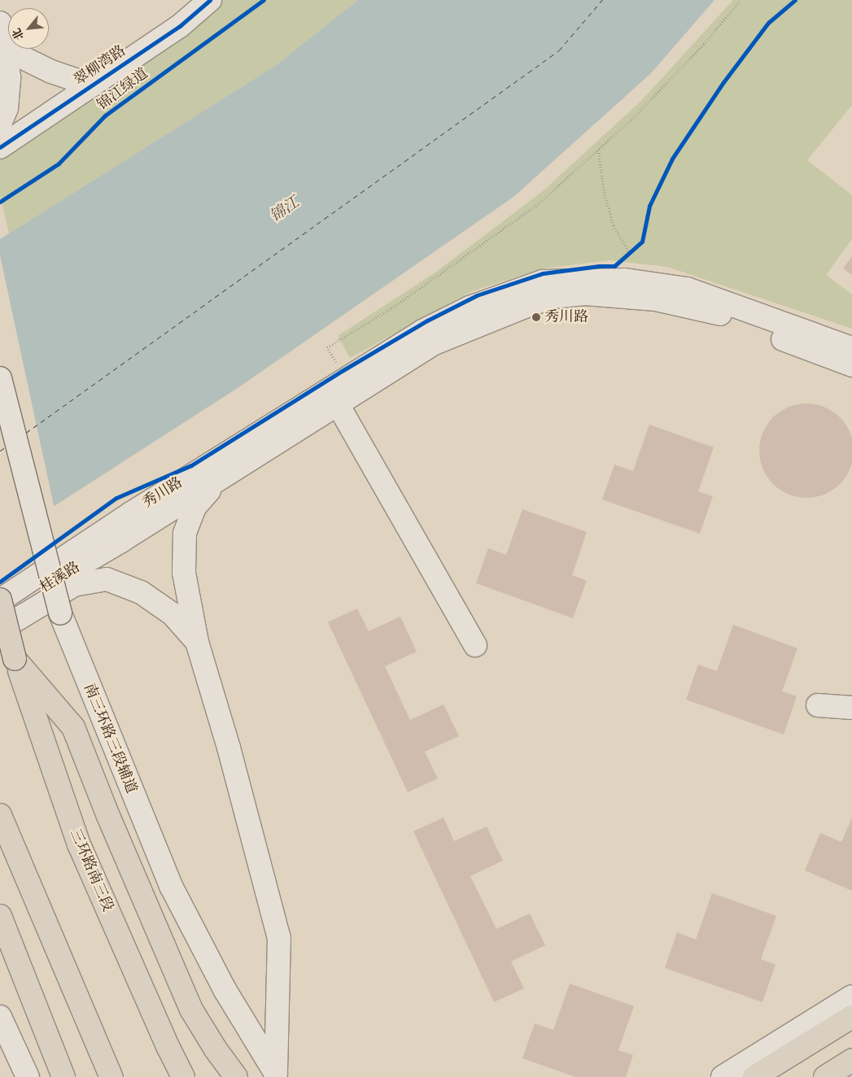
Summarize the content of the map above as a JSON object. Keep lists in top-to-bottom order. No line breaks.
{"streets":{"highway":["三环路南三段"],"street":["翠柳湾路","秀川路","桂溪路","南三环路三段辅道"],"cycle path":["锦江绿道"]},"crossings":[["秀川路","桂溪路"],["桂溪路","三环路南三段"]],"water":["锦江"],"places":["秀川路"],"north":"bottom left"}
